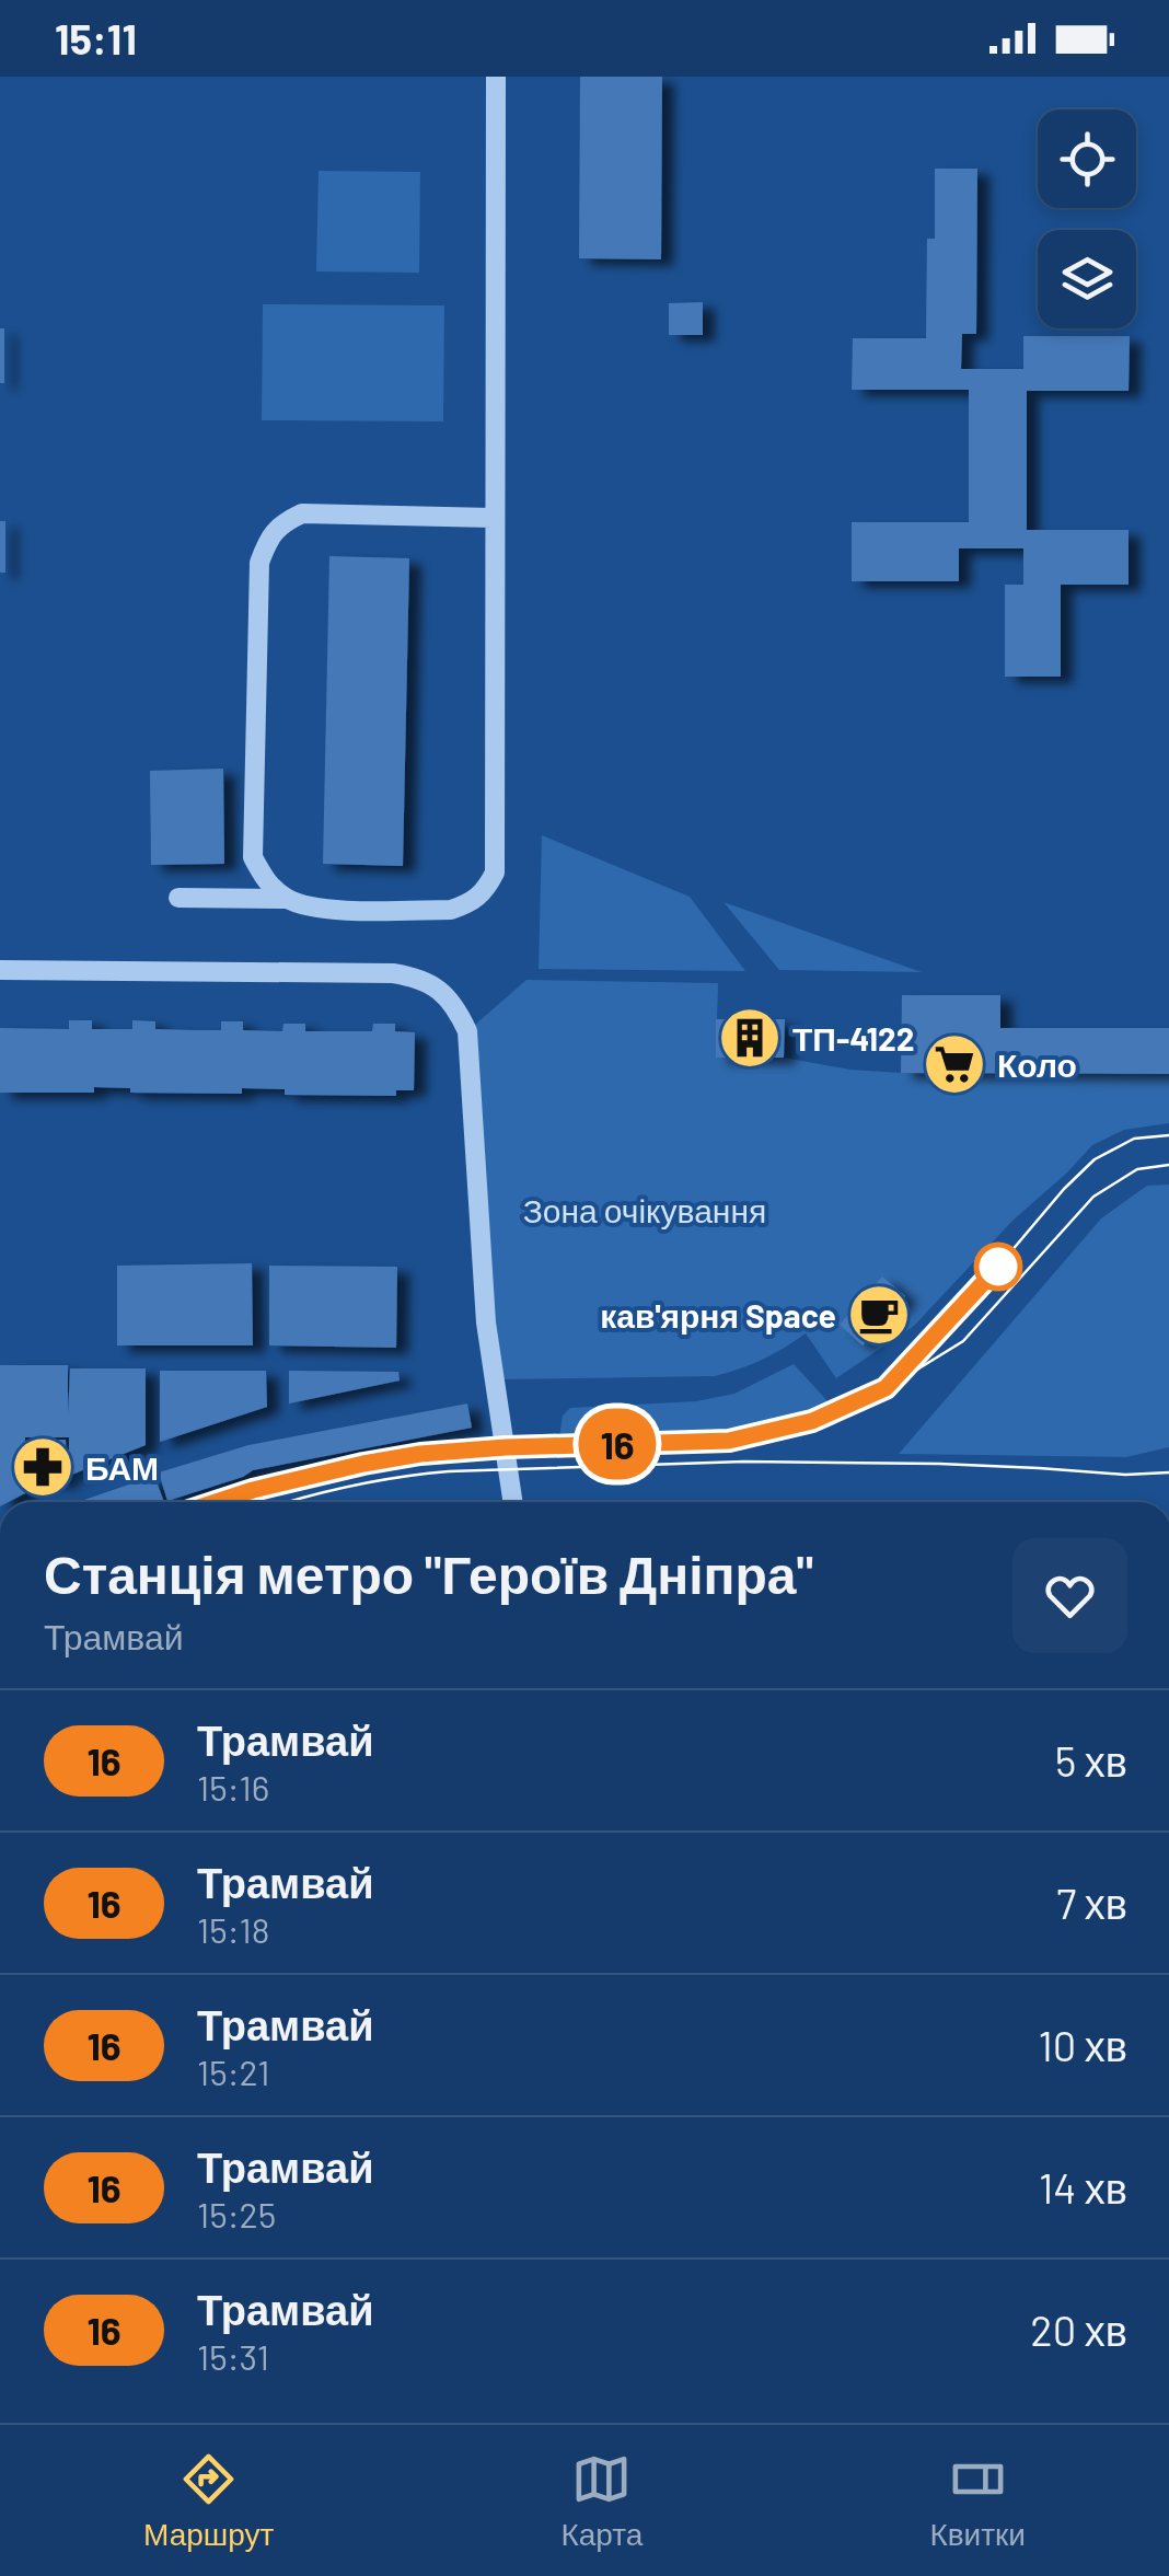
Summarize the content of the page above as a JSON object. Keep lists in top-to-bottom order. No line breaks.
{"parks":["Зона очікування"],"places":{"building":["ТП-4122"],"supermarket":["Коло"],"cafe":["кав'ярня Space"],"pharmacy":["БАМ"]},"lines":["tram line 16"],"page":{"status":"15:11","on_map":"16","heading":["Станція метро \"Героїв Дніпра\"","Трамвай"],"list":[{"mark":"16","name":"Трамвай","note":"15:16","value":"5 хв"},{"mark":"16","name":"Трамвай","note":"15:18","value":"7 хв"},{"mark":"16","name":"Трамвай","note":"15:21","value":"10 хв"},{"mark":"16","name":"Трамвай","note":"15:25","value":"14 хв"},{"mark":"16","name":"Трамвай","note":"15:31","value":"20 хв"}],"tabs":["Маршрут","Карта","Квитки"]}}
